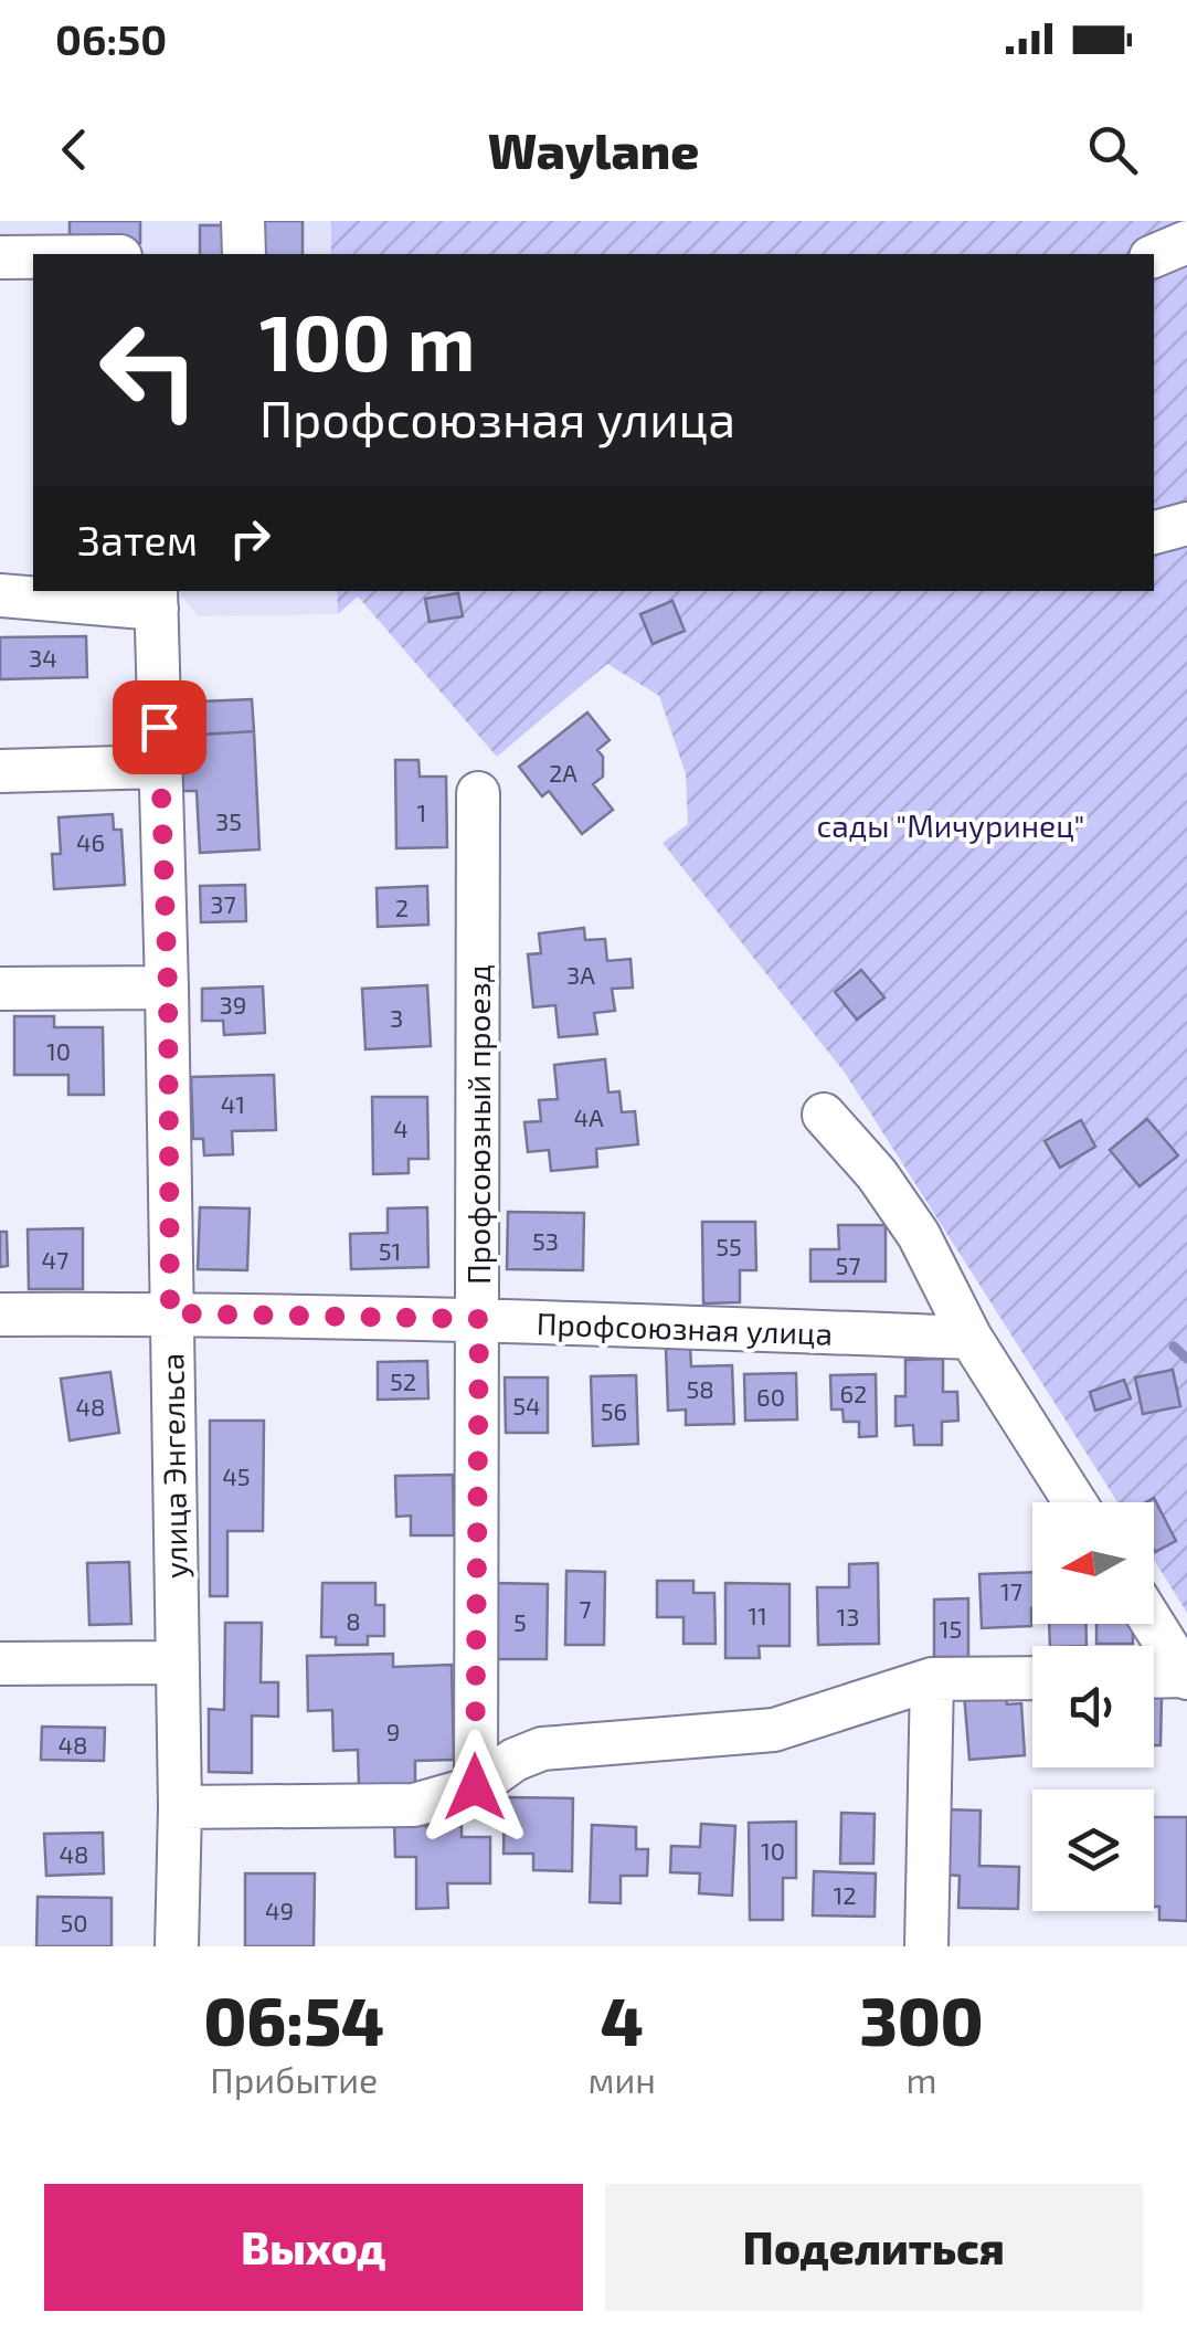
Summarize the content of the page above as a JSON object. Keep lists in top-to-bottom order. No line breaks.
{"streets":{"street":["Профсоюзный проезд","Профсоюзная улица","улица Энгельса"]},"crossings":[["Профсоюзный проезд","Профсоюзная улица"],["Профсоюзная улица","улица Энгельса"]],"parks":["сады \"Мичуринец\""],"house_numbers":["34","2А","1","35","46","37","2","3А","39","3","10","41","4А","4","53","55","51","47","57","52","58","62","60","54","48","56","45","17","7","11","13","8","5","15","9","48","10","48","12","49","50"],"north":"left","page":{"status":"06:50","header":"Waylane","turn":["100 m","Профсоюзная улица"],"then":"Затем","eta":["06:54","Прибытие","4","мин","300","m"],"buttons":["Выход","Поделиться"]}}
